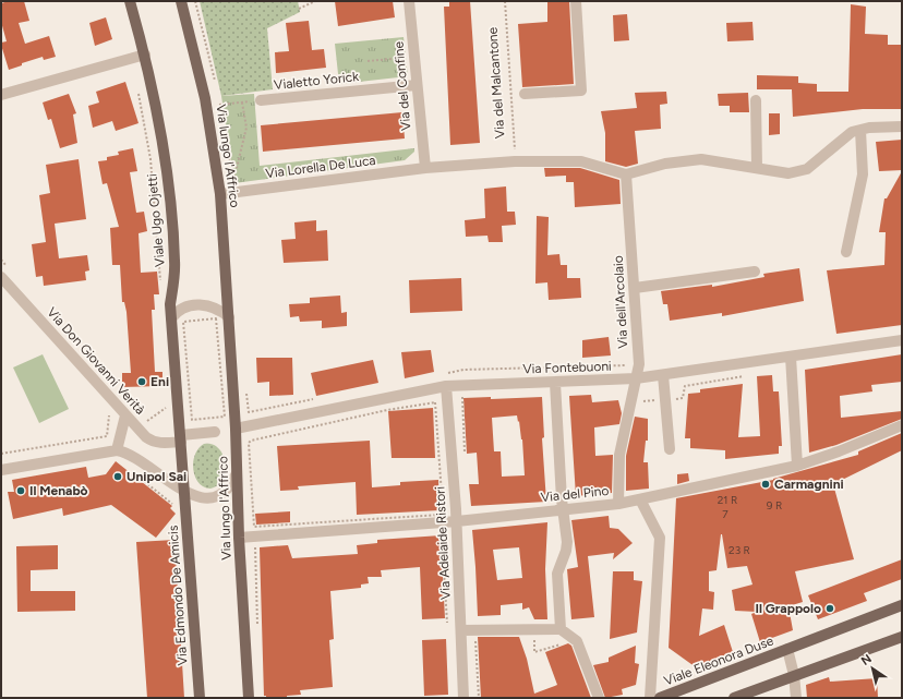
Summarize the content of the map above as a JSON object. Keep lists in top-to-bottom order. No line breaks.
{"streets":{"main road":["Via lungo l'Affrico","Viale Ugo Ojetti","Via Edmondo De Amicis","Viale Eleonora Duse"],"street":["Vialetto Yorick","Via del Confine","Via Lorella De Luca","Via dell'Arcolaio","Via Don Giovanni Verità","Via Fontebuoni","Via del Pino","Via Adelaide Ristori"],"path":["Via del Malcantone"]},"crossings":[["Vialetto Yorick","Via del Confine"],["Via del Confine","Via Lorella De Luca"],["Via lungo l'Affrico","Via Lorella De Luca"],["Via lungo l'Affrico","Viale Ugo Ojetti"],["Via lungo l'Affrico","Via Fontebuoni"],["Via lungo l'Affrico","Via del Pino"],["Via lungo l'Affrico","Via Edmondo De Amicis"],["Viale Ugo Ojetti","Via Don Giovanni Verità"],["Viale Ugo Ojetti","Via Edmondo De Amicis"],["Via dell'Arcolaio","Via Fontebuoni"],["Via dell'Arcolaio","Via del Pino"],["Via Fontebuoni","Via Adelaide Ristori"],["Via del Pino","Via Adelaide Ristori"]],"places":["Eni","Unipol Sai","Carmagnini","Il Menabò","Il Grappolo"],"house_numbers":["21 R","9 R","7","23 R"],"north":"top left"}
